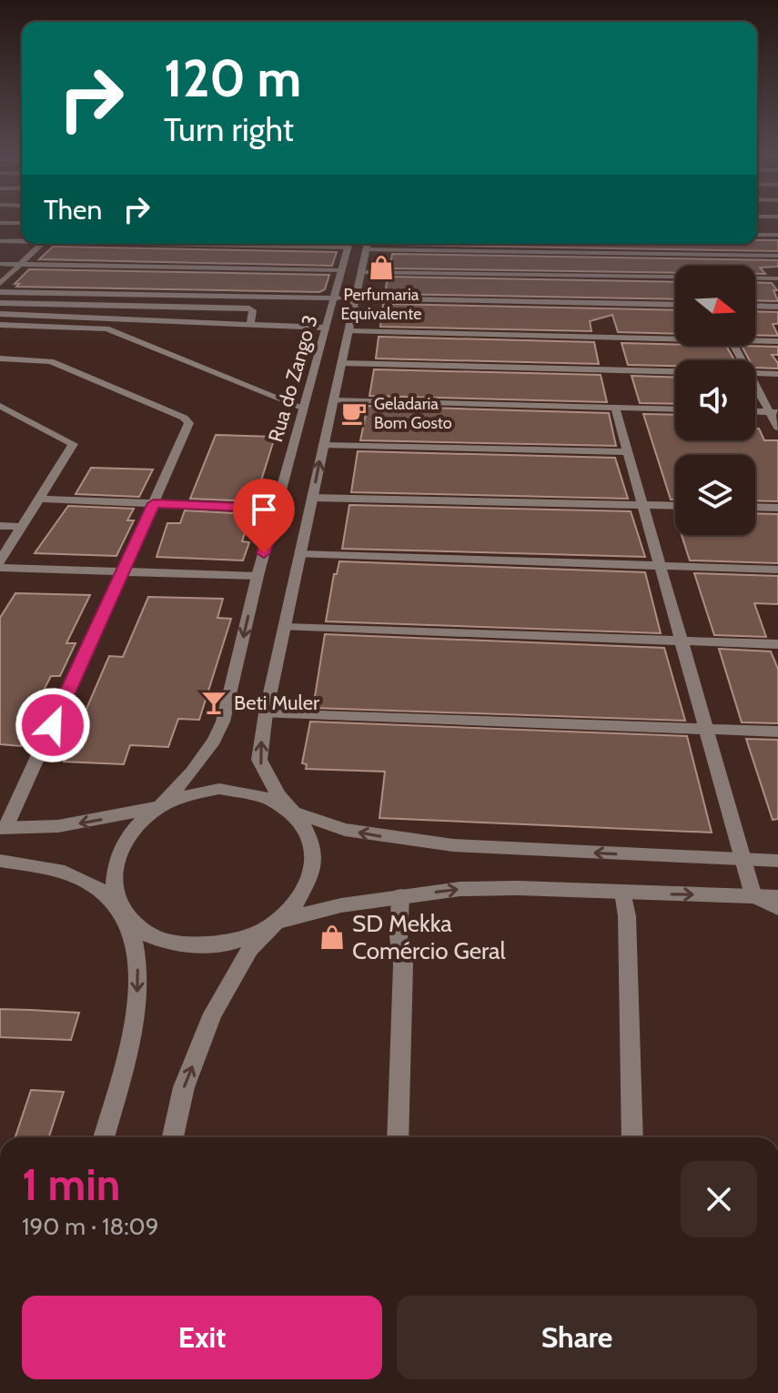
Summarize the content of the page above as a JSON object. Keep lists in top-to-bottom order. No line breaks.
{"streets":{"street":["Rua do Zango 3"]},"places":{"shop":["Perfumaria Equivalente","SD Mekka Comércio Geral"],"cafe":["Geladaria Bom Gosto"],"bar":["Beti Muler"]},"north":"right","page":{"turn":["120 m","Turn right"],"then":"Then","heading":["1 min","190 m · 18:09"],"buttons":["Exit","Share"]}}
